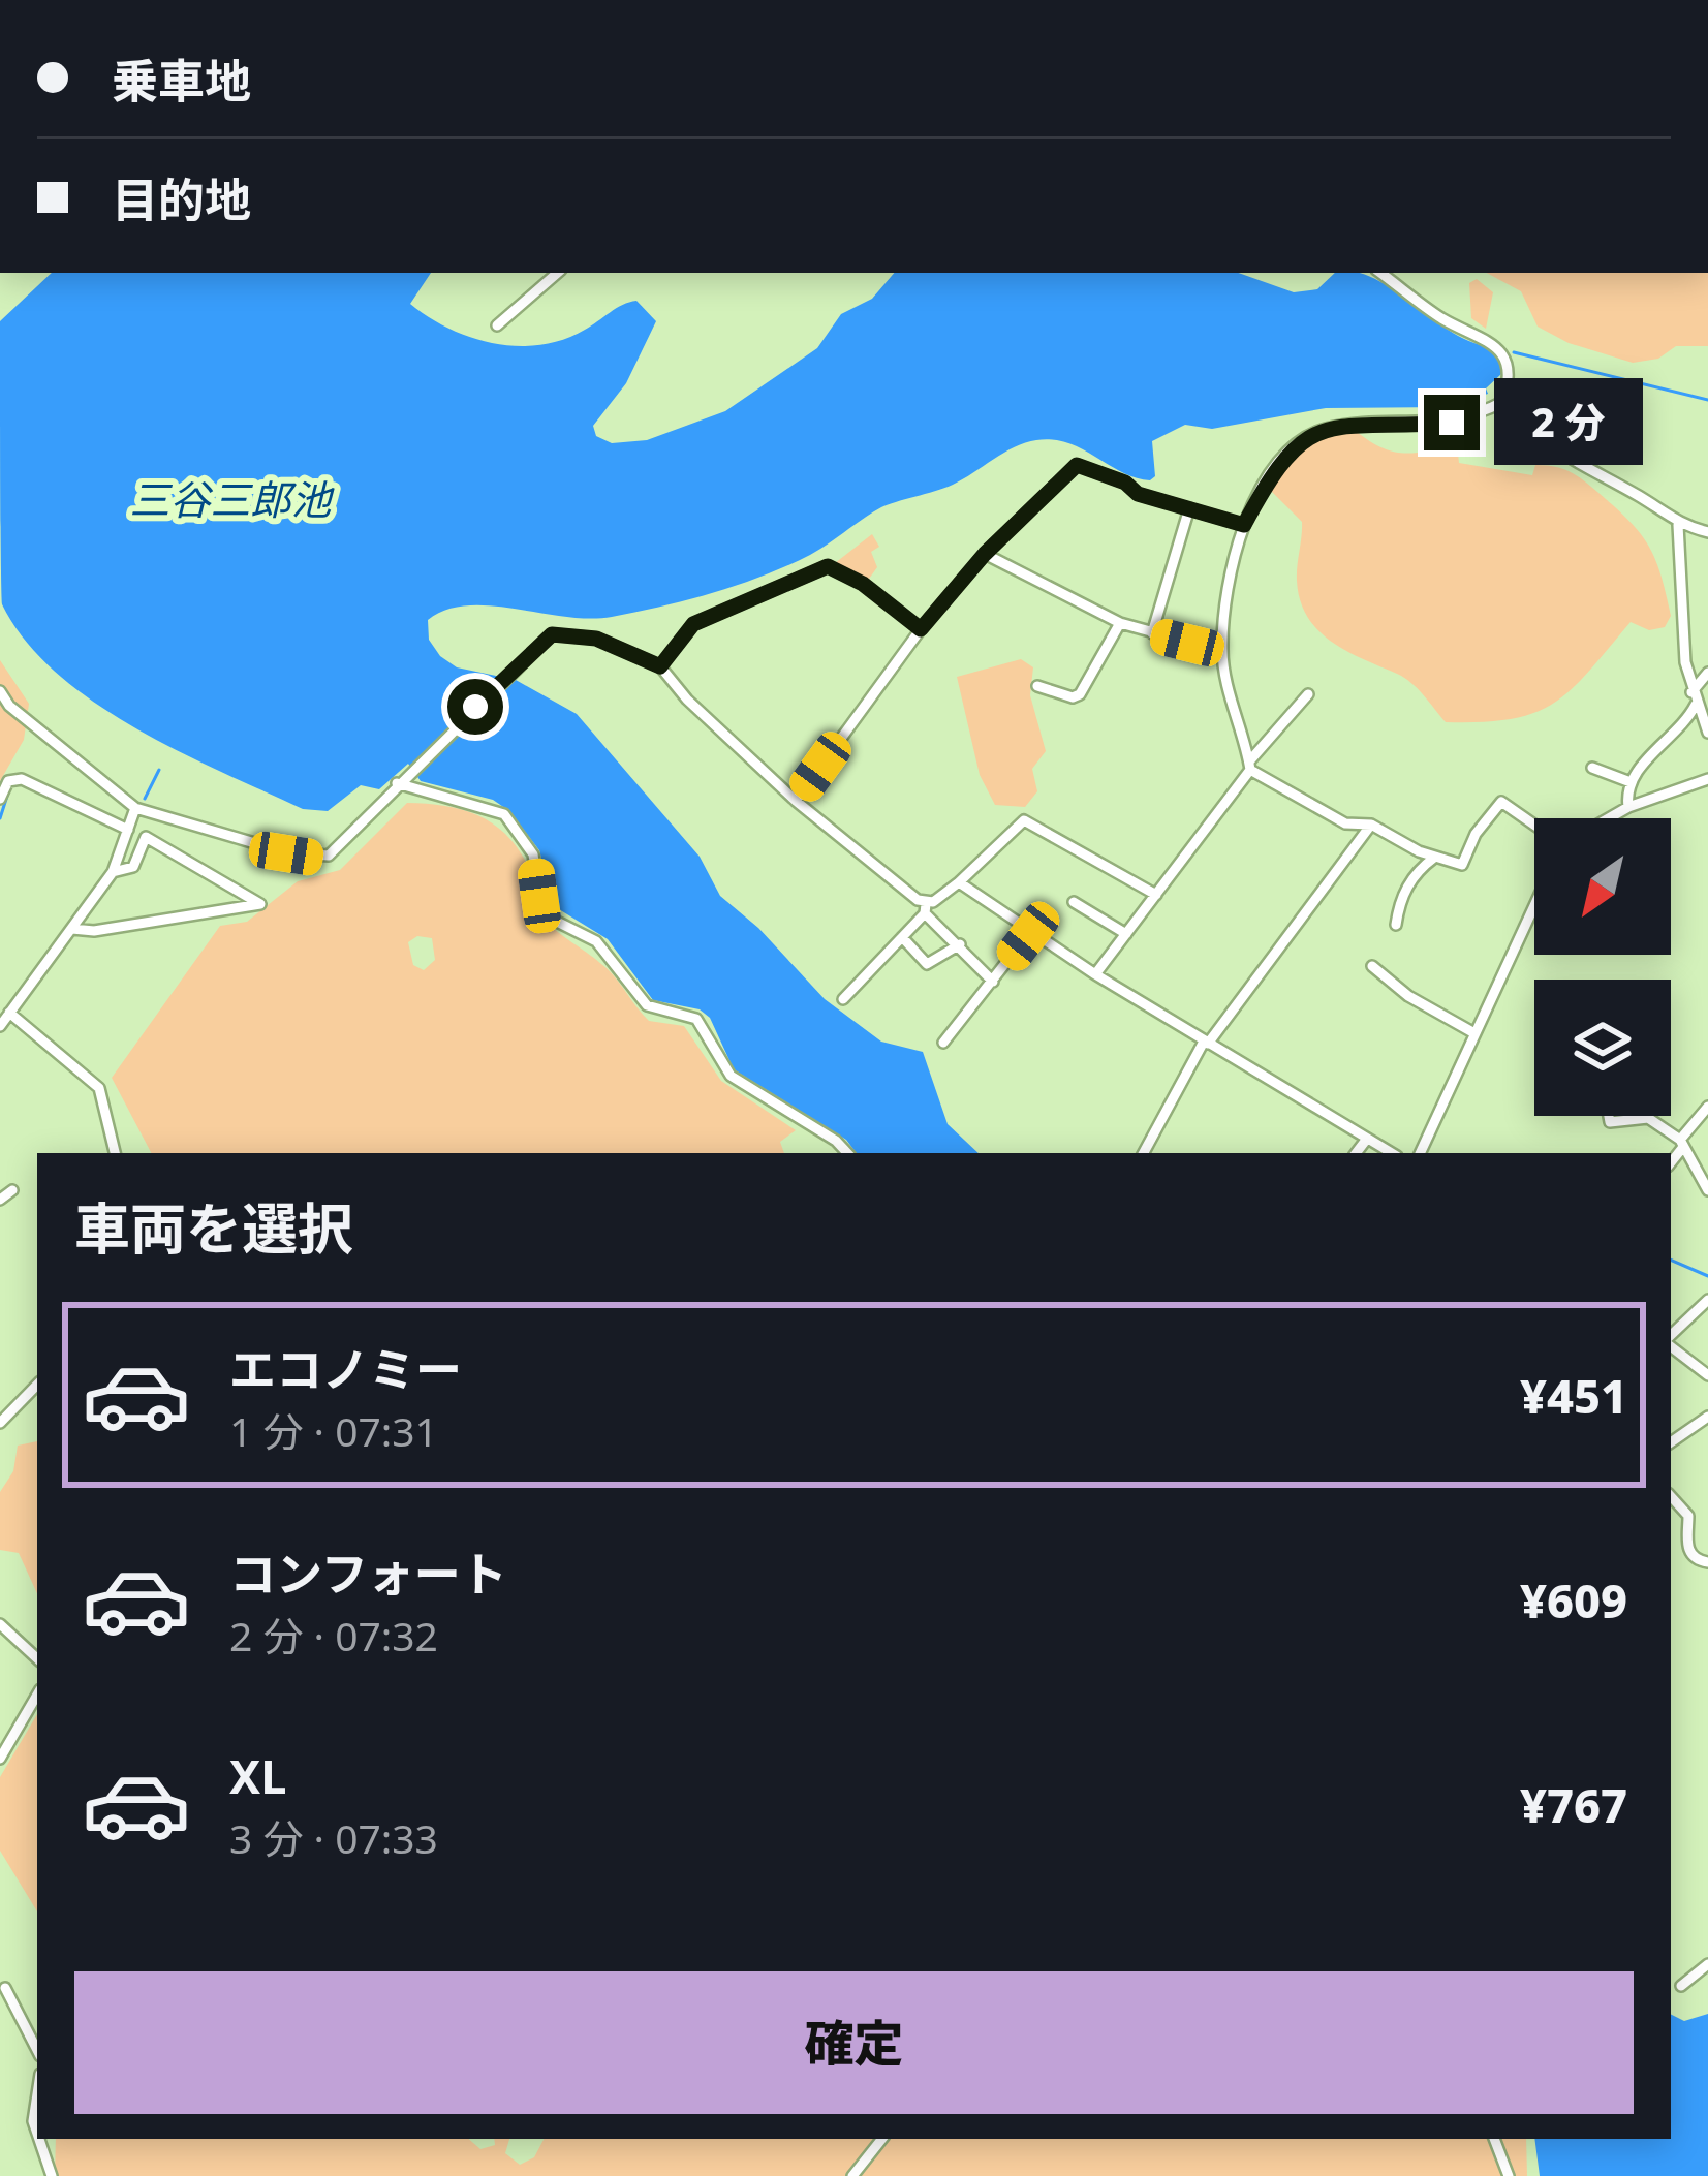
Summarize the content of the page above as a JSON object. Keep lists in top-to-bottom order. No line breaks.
{"water":["三谷三郎池"],"north":"bottom left","page":{"banner":["乗車地","目的地"],"bubble":"2 分","heading":"車両を選択","list":[{"name":"エコノミー","note":"1 分 · 07:31","value":"¥451"},{"name":"コンフォート","note":"2 分 · 07:32","value":"¥609"},{"name":"XL","note":"3 分 · 07:33","value":"¥767"}],"buttons":"確定"}}
